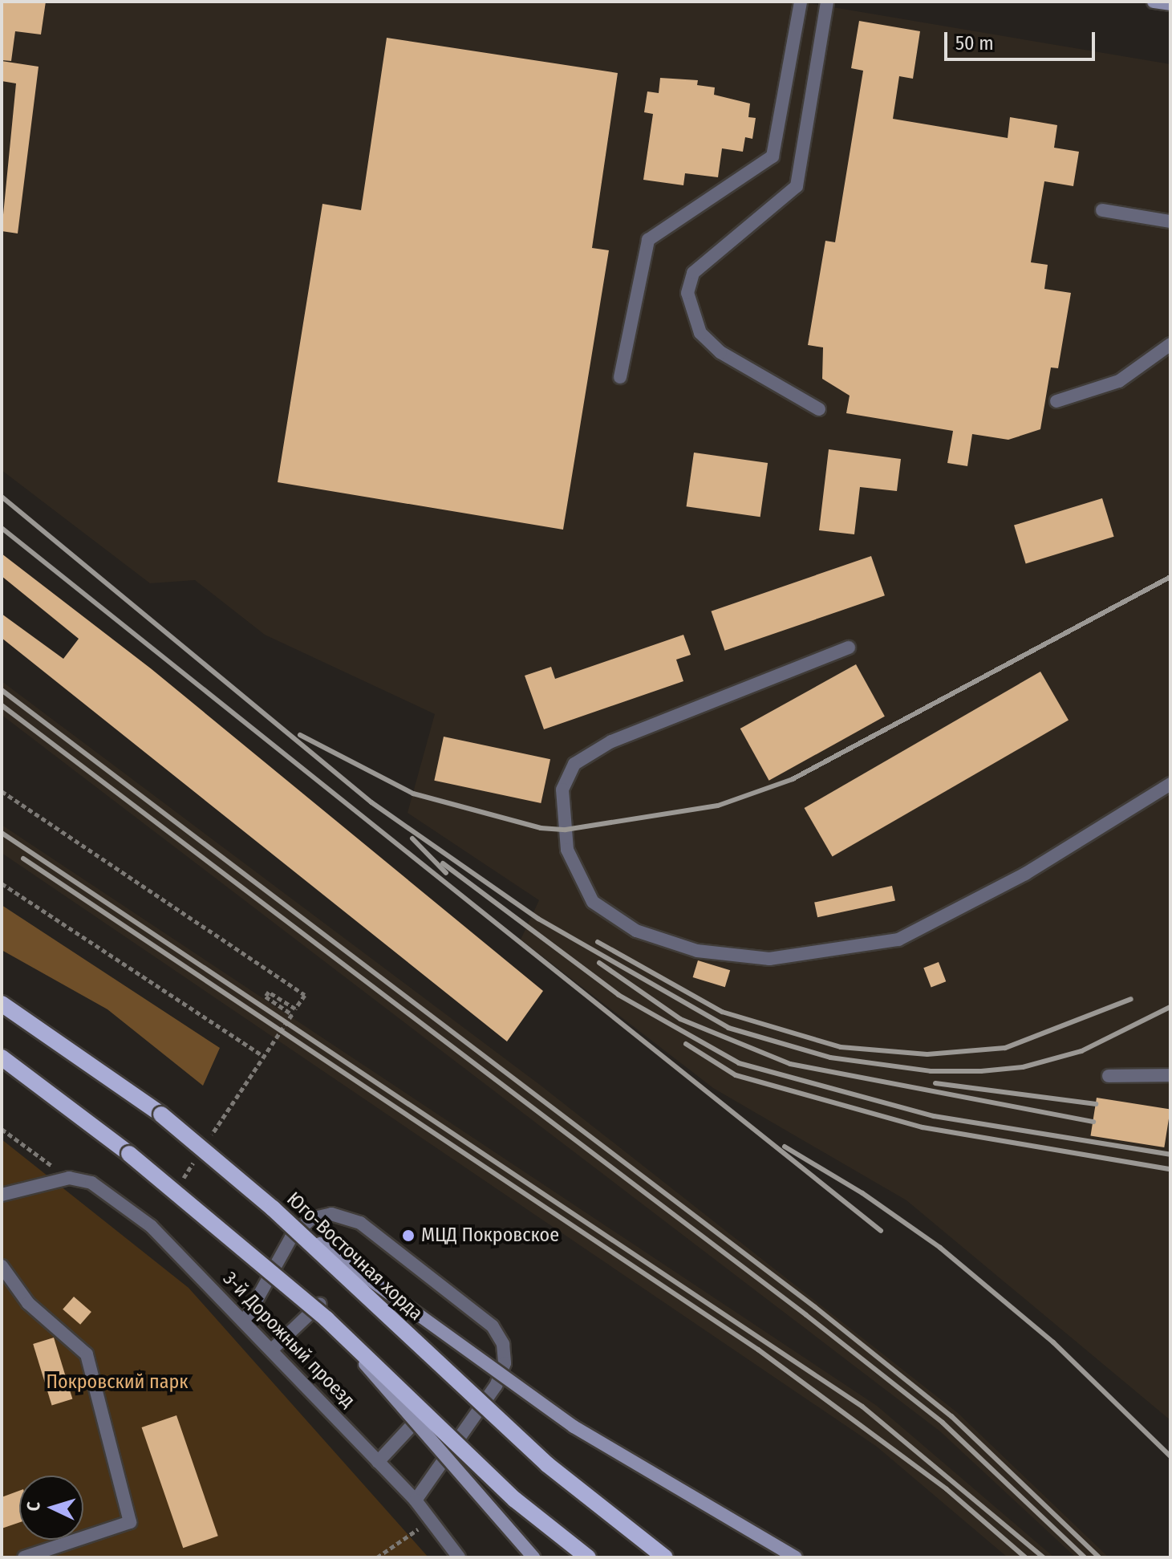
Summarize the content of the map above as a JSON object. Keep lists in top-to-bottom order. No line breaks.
{"streets":{"main road":["Юго-Восточная хорда"],"street":["3-й Дорожный проезд"]},"parks":["Покровский парк"],"places":["МЦД Покровское"],"scale_bar":"50 m","north":"left"}
